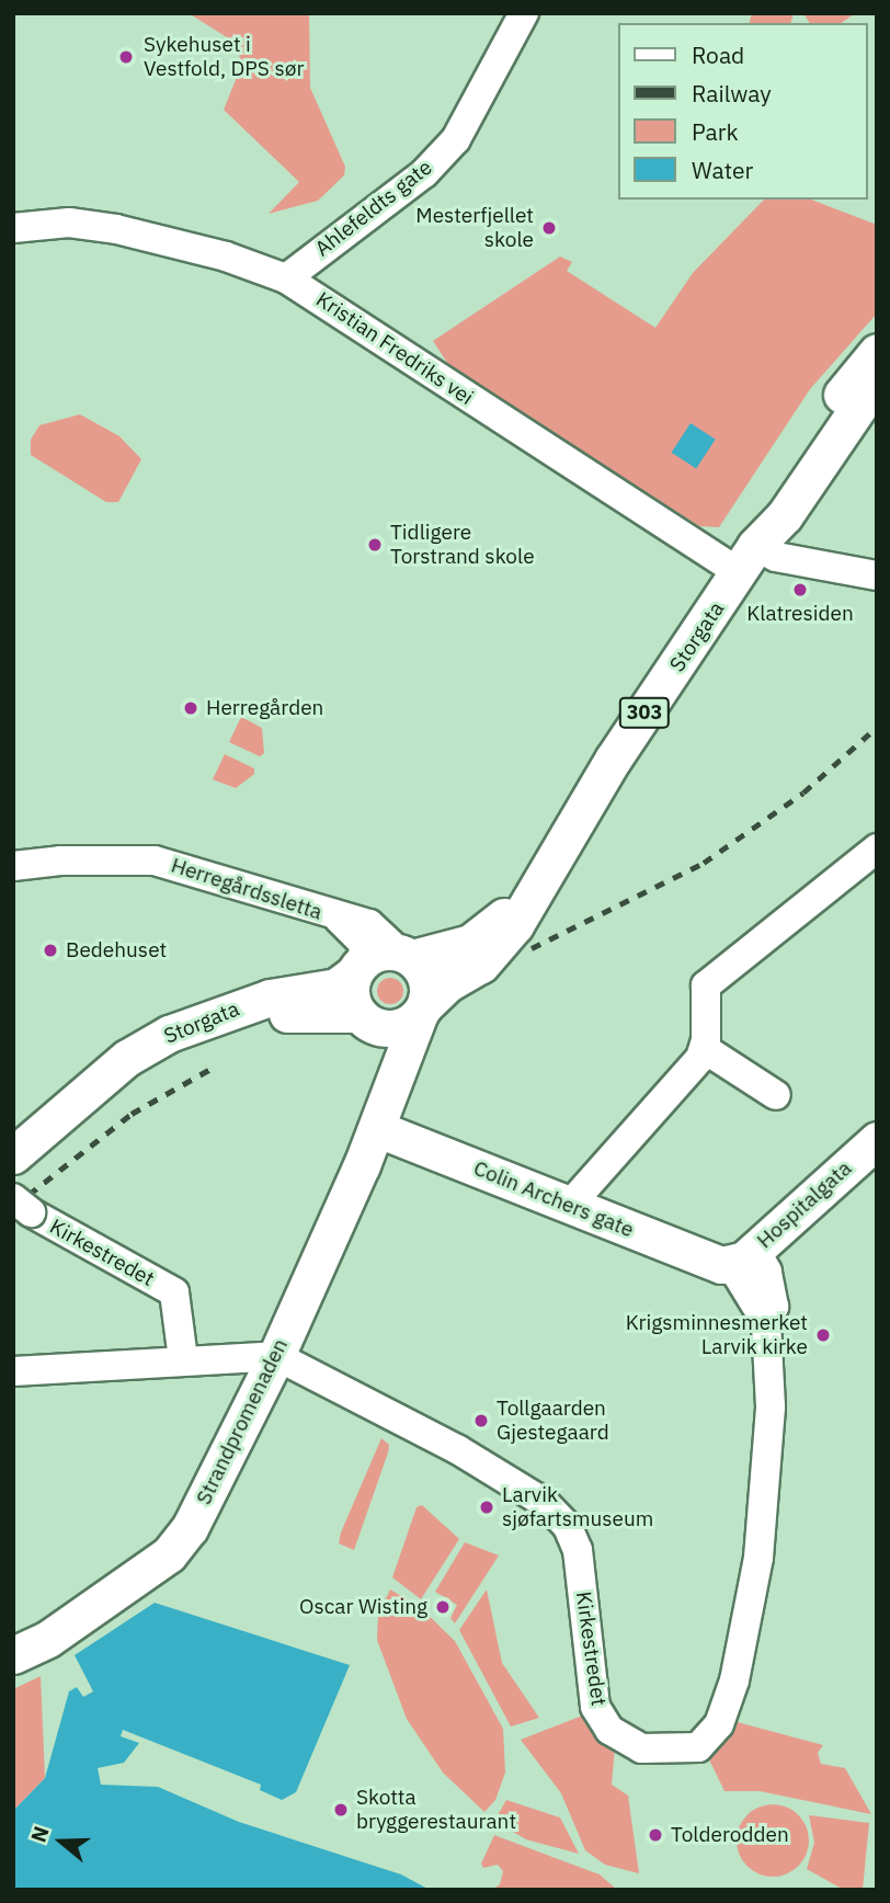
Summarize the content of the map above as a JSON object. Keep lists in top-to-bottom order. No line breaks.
{"streets":{"main road":["Storgata","303","Colin Archers gate","Hospitalgata","Strandpromenaden"],"street":["Ahlefeldts gate","Kristian Fredriks vei","Herregårdssletta","Kirkestredet"]},"crossings":[["Ahlefeldts gate","Kristian Fredriks vei"],["Kristian Fredriks vei","Storgata"],["Storgata","303"],["Storgata","Herregårdssletta"],["Storgata","Strandpromenaden"],["303","Herregårdssletta"],["303","Strandpromenaden"],["Herregårdssletta","Strandpromenaden"],["Colin Archers gate","Hospitalgata"],["Colin Archers gate","Kirkestredet"],["Colin Archers gate","Strandpromenaden"],["Hospitalgata","Kirkestredet"],["Kirkestredet","Strandpromenaden"]],"places":["Sykehuset i Vestfold, DPS sør","Mesterfjellet skole","Tidligere Torstrand skole","Klatresiden","Herregården","Bedehuset","Krigsminnesmerket Larvik kirke","Tollgaarden Gjestegaard","Larvik sjøfartsmuseum","Oscar Wisting","Skotta bryggerestaurant","Tolderodden"],"legend":["Road","Railway","Park","Water"],"north":"left"}
